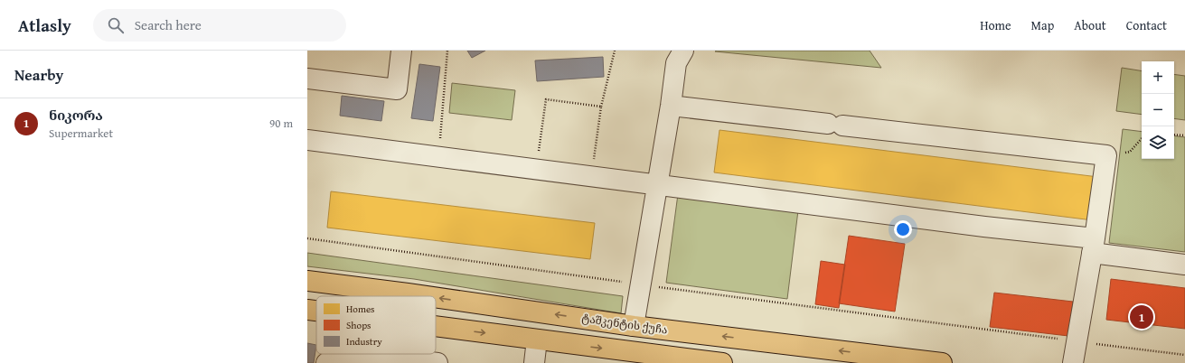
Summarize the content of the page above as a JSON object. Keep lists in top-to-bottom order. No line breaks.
{"streets":{"main road":["ტაშკენტის ქუჩა"]},"legend":["Homes","Shops","Industry"],"page":{"header":"Atlasly","search":"Search here","nav":["Home","Map","About","Contact"],"heading":"Nearby","map_buttons":["+","−"],"list":[{"mark":"1","name":"ნიკორა","note":"Supermarket","value":"90 m"}],"pins":"1"}}
